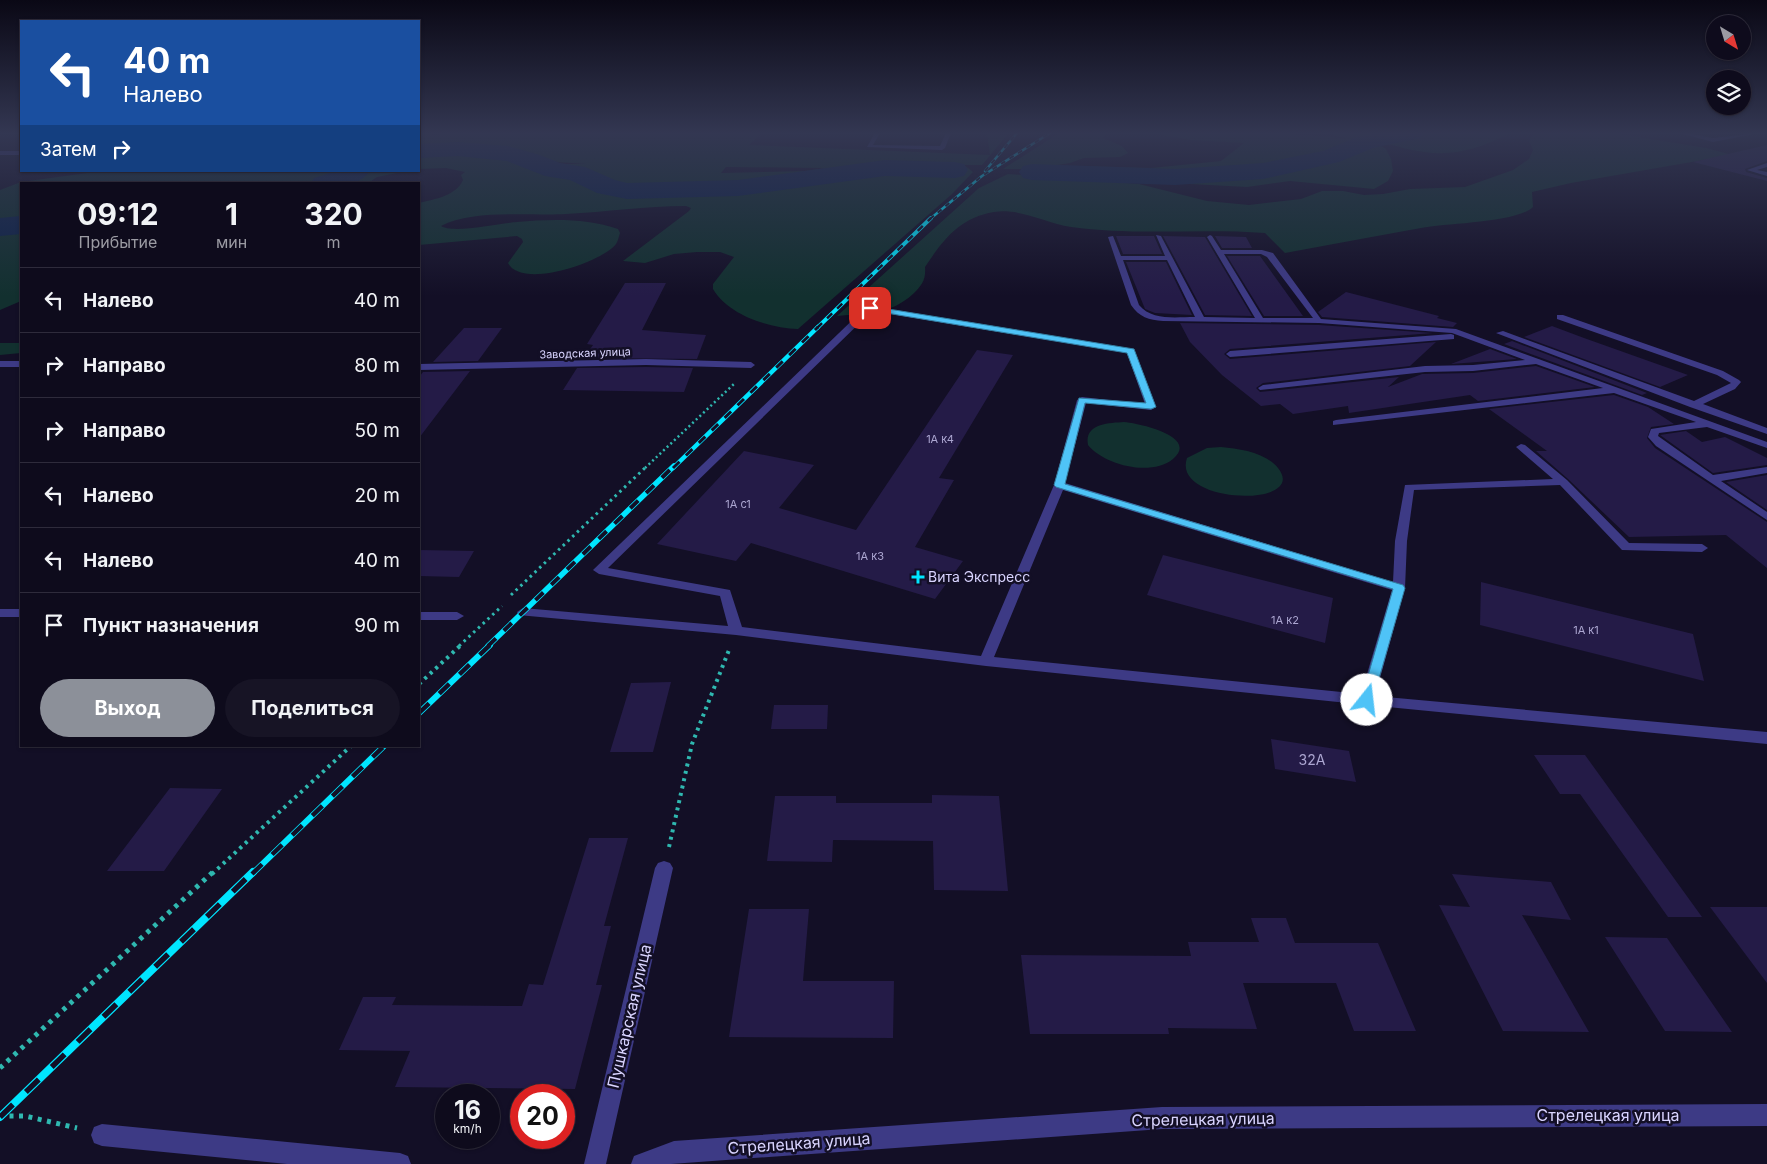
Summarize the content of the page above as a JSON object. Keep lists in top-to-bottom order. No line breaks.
{"streets":{"street":["Заводская улица","Пушкарская улица","Стрелецкая улица"]},"places":{"health":["Вита Экспресс"]},"house_numbers":["1А к4","1А с1","1А к3","1А к2","1А к1","32А"],"north":"bottom right","page":{"turn":["40 m","Налево"],"then":"Затем","eta":["09:12","Прибытие","1","мин","320","m"],"list":[{"name":"Налево","value":"40 m"},{"name":"Направо","value":"80 m"},{"name":"Направо","value":"50 m"},{"name":"Налево","value":"20 m"},{"name":"Налево","value":"40 m"},{"name":"Пункт назначения","value":"90 m"}],"buttons":["Выход","Поделиться"],"speed":"16 km/h","limit":"20"}}
